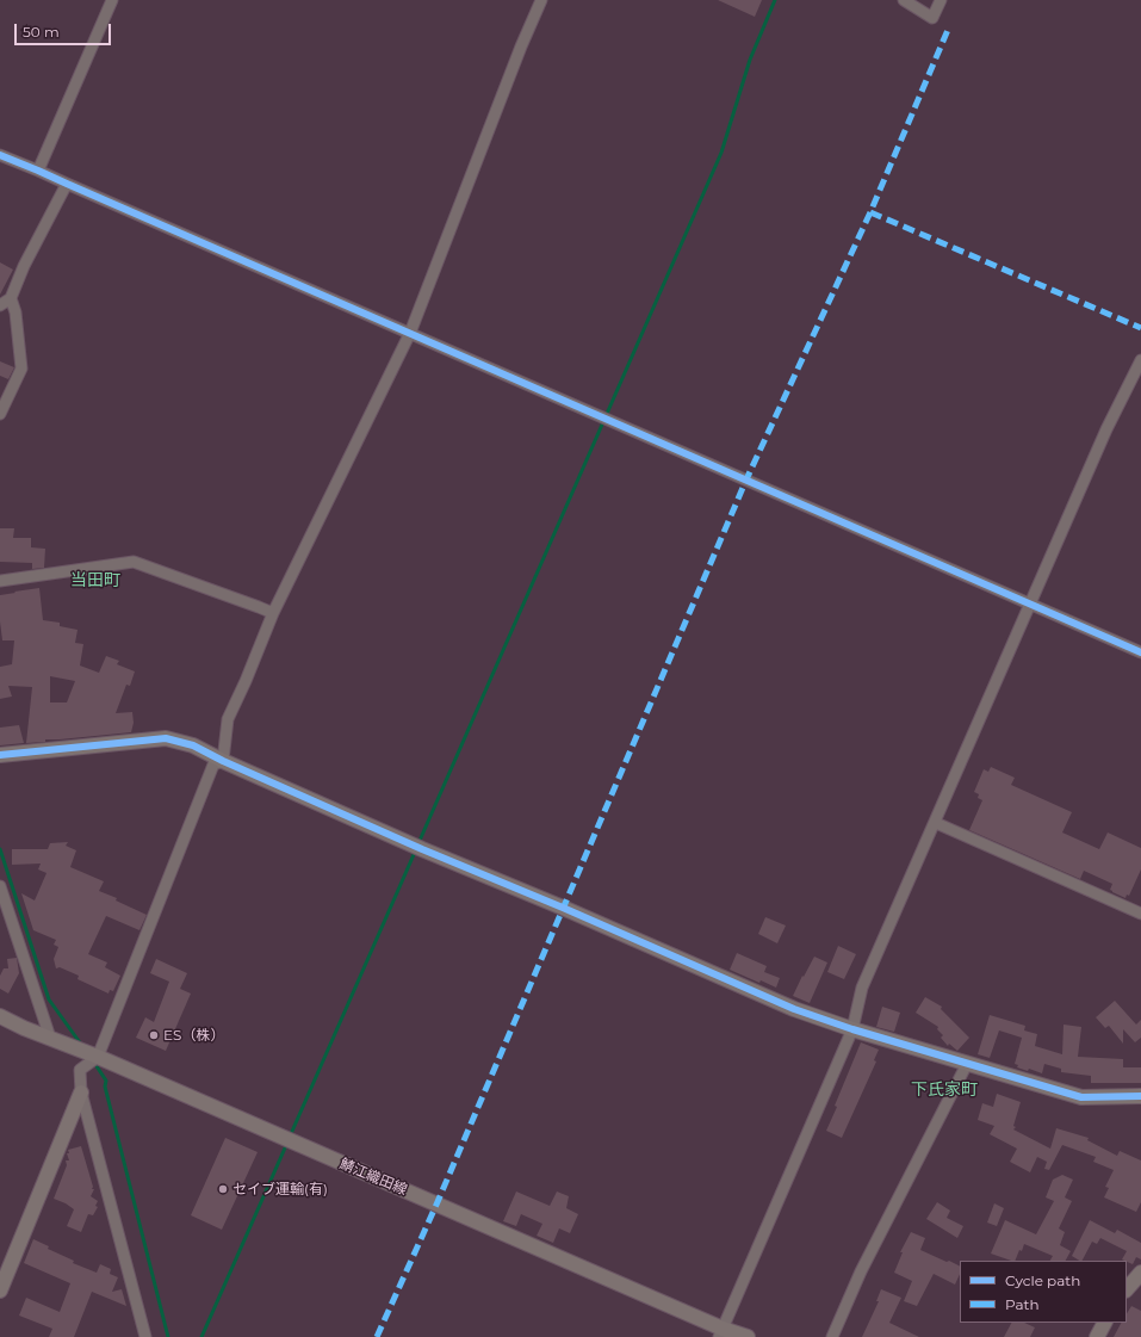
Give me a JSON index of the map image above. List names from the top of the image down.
{
  "streets": {
    "street": ["鯖江織田線"]
  },
  "districts": ["当田町", "下氏家町"],
  "places": ["ES（株）", "セイブ運輸(有)"],
  "legend": ["Cycle path", "Path"],
  "scale_bar": "50 m"
}
